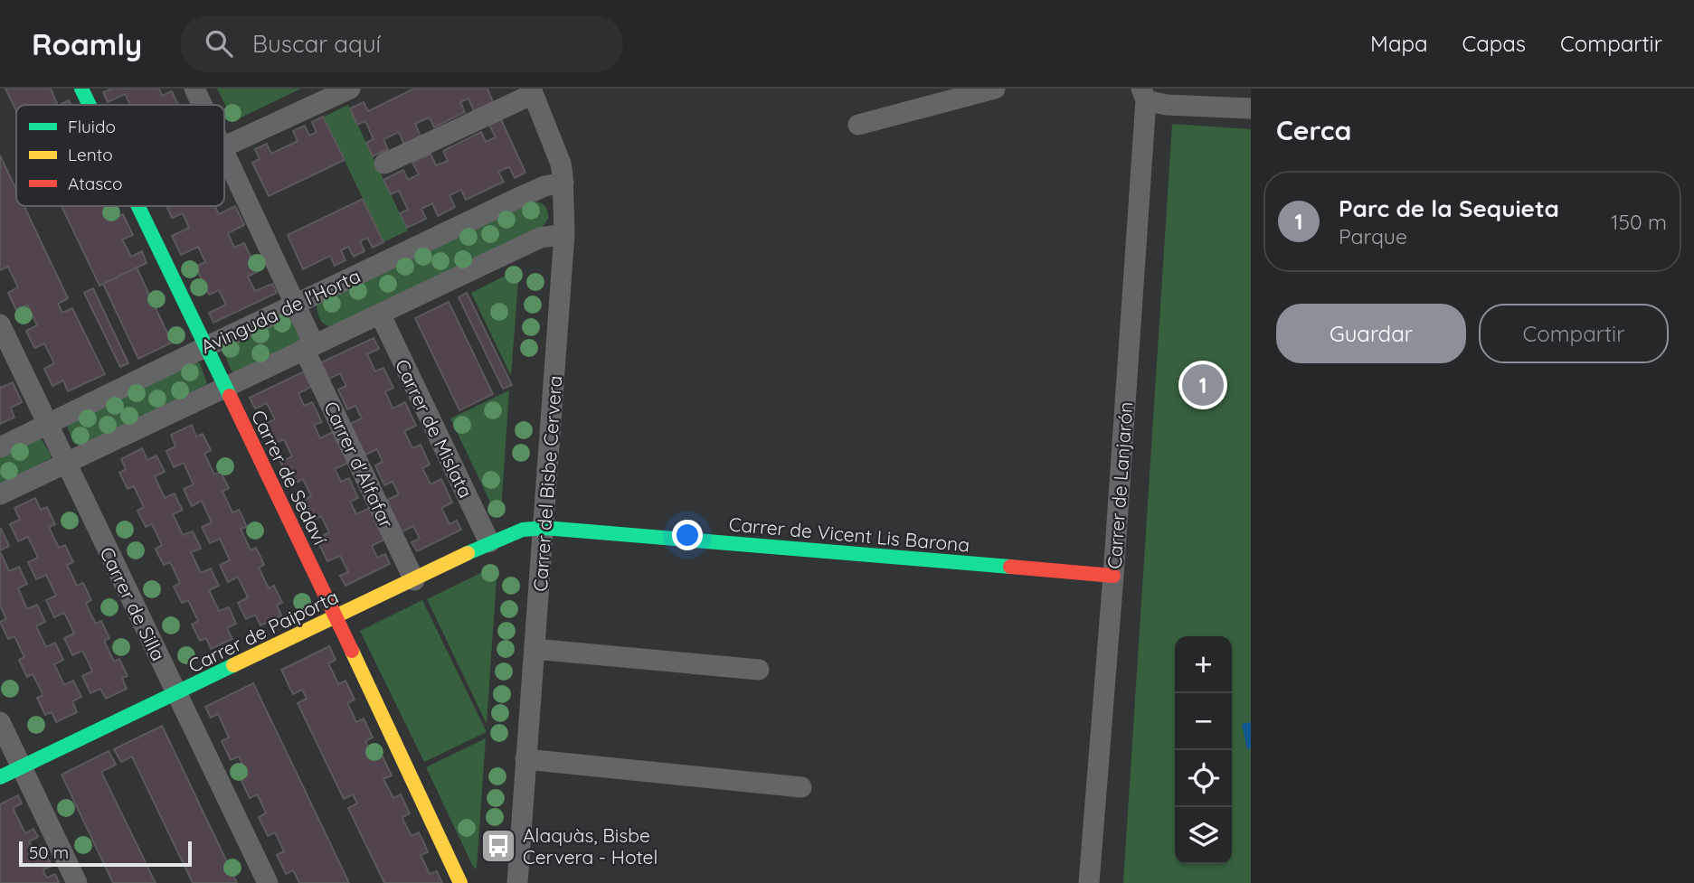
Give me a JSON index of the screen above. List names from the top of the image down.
{
  "streets": {
    "street": [
      "Avinguda de l'Horta",
      "Carrer de Mislata",
      "Carrer d'Alfafar",
      "Carrer de Sedaví",
      "Carrer del Bisbe Cervera",
      "Carrer de Lanjarón",
      "Carrer de Vicent Lis Barona",
      "Carrer de Silla",
      "Carrer de Paiporta"
    ]
  },
  "crossings": [
    ["Avinguda de l'Horta", "Carrer d'Alfafar"],
    ["Avinguda de l'Horta", "Carrer de Sedaví"],
    ["Avinguda de l'Horta", "Carrer del Bisbe Cervera"],
    ["Avinguda de l'Horta", "Carrer de Silla"],
    ["Carrer de Mislata", "Carrer de Paiporta"],
    ["Carrer d'Alfafar", "Carrer de Paiporta"],
    ["Carrer de Sedaví", "Carrer de Paiporta"],
    ["Carrer del Bisbe Cervera", "Carrer de Vicent Lis Barona"],
    ["Carrer del Bisbe Cervera", "Carrer de Paiporta"],
    ["Carrer de Lanjarón", "Carrer de Vicent Lis Barona"],
    ["Carrer de Vicent Lis Barona", "Carrer de Paiporta"],
    ["Carrer de Silla", "Carrer de Paiporta"]
  ],
  "places": {
    "bus stop": ["Alaquàs, Bisbe Cervera - Hotel"]
  },
  "legend": ["Fluido", "Lento", "Atasco"],
  "scale_bar": "50 m",
  "page": {
    "header": "Roamly",
    "search": "Buscar aquí",
    "nav": ["Mapa", "Capas", "Compartir"],
    "heading": "Cerca",
    "list": [
      {
        "mark": "1",
        "name": "Parc de la Sequieta",
        "note": "Parque",
        "value": "150 m"
      }
    ],
    "buttons": ["Guardar", "Compartir"],
    "pins": "1",
    "map_buttons": ["+", "−"],
    "scale": "50 m"
  }
}
